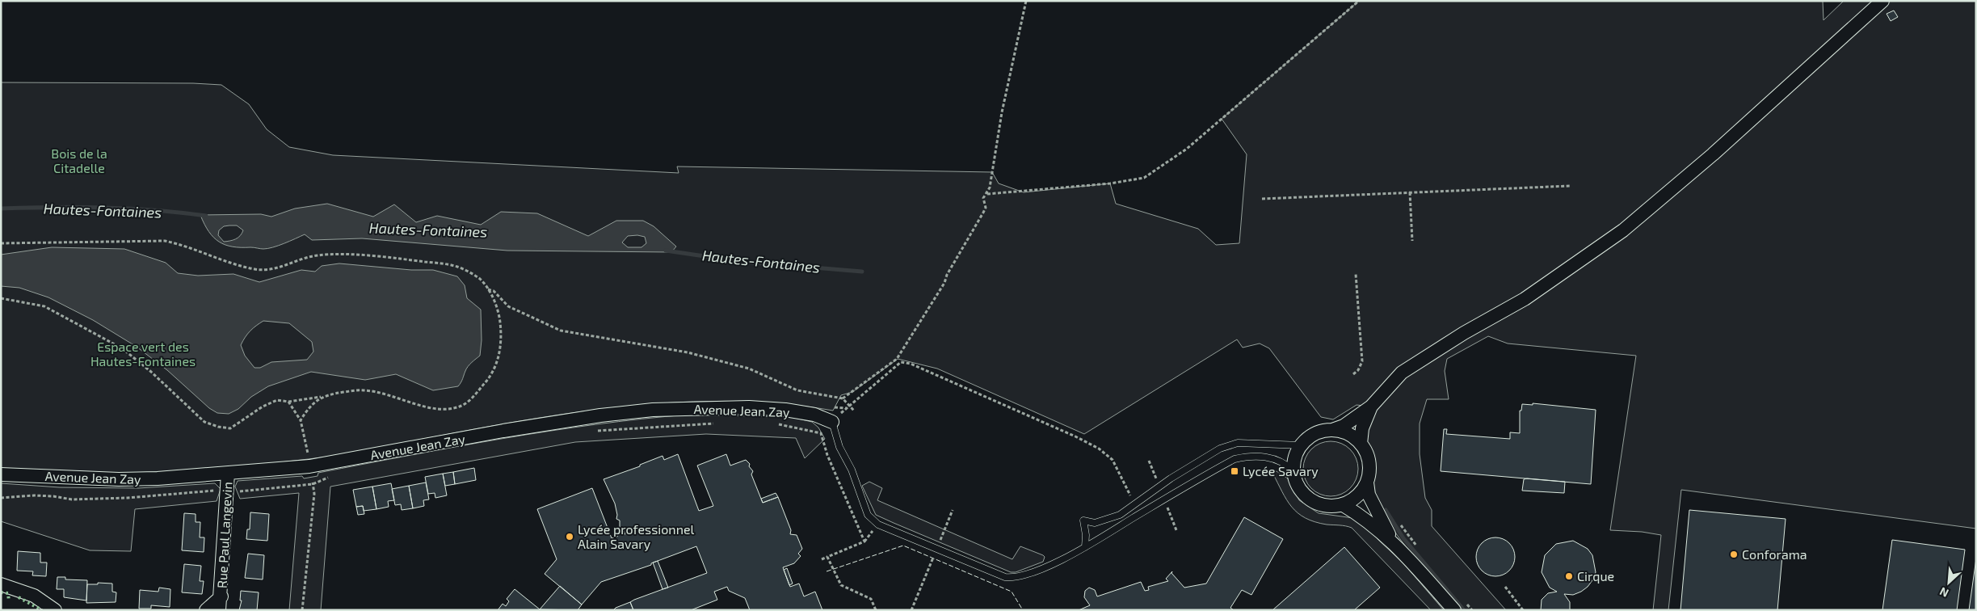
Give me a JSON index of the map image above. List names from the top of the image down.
{
  "streets": {
    "street": ["Avenue Jean Zay", "Rue Paul Langevin"]
  },
  "crossings": [
    ["Avenue Jean Zay", "Rue Paul Langevin"]
  ],
  "water": ["Hautes-Fontaines"],
  "parks": ["Bois de la Citadelle", "Espace vert des Hautes-Fontaines"],
  "places": {
    "transit": ["Lycée Savary"],
    "other": ["Lycée professionnel Alain Savary", "Conforama", "Cirque"]
  },
  "north": "bottom left"
}
